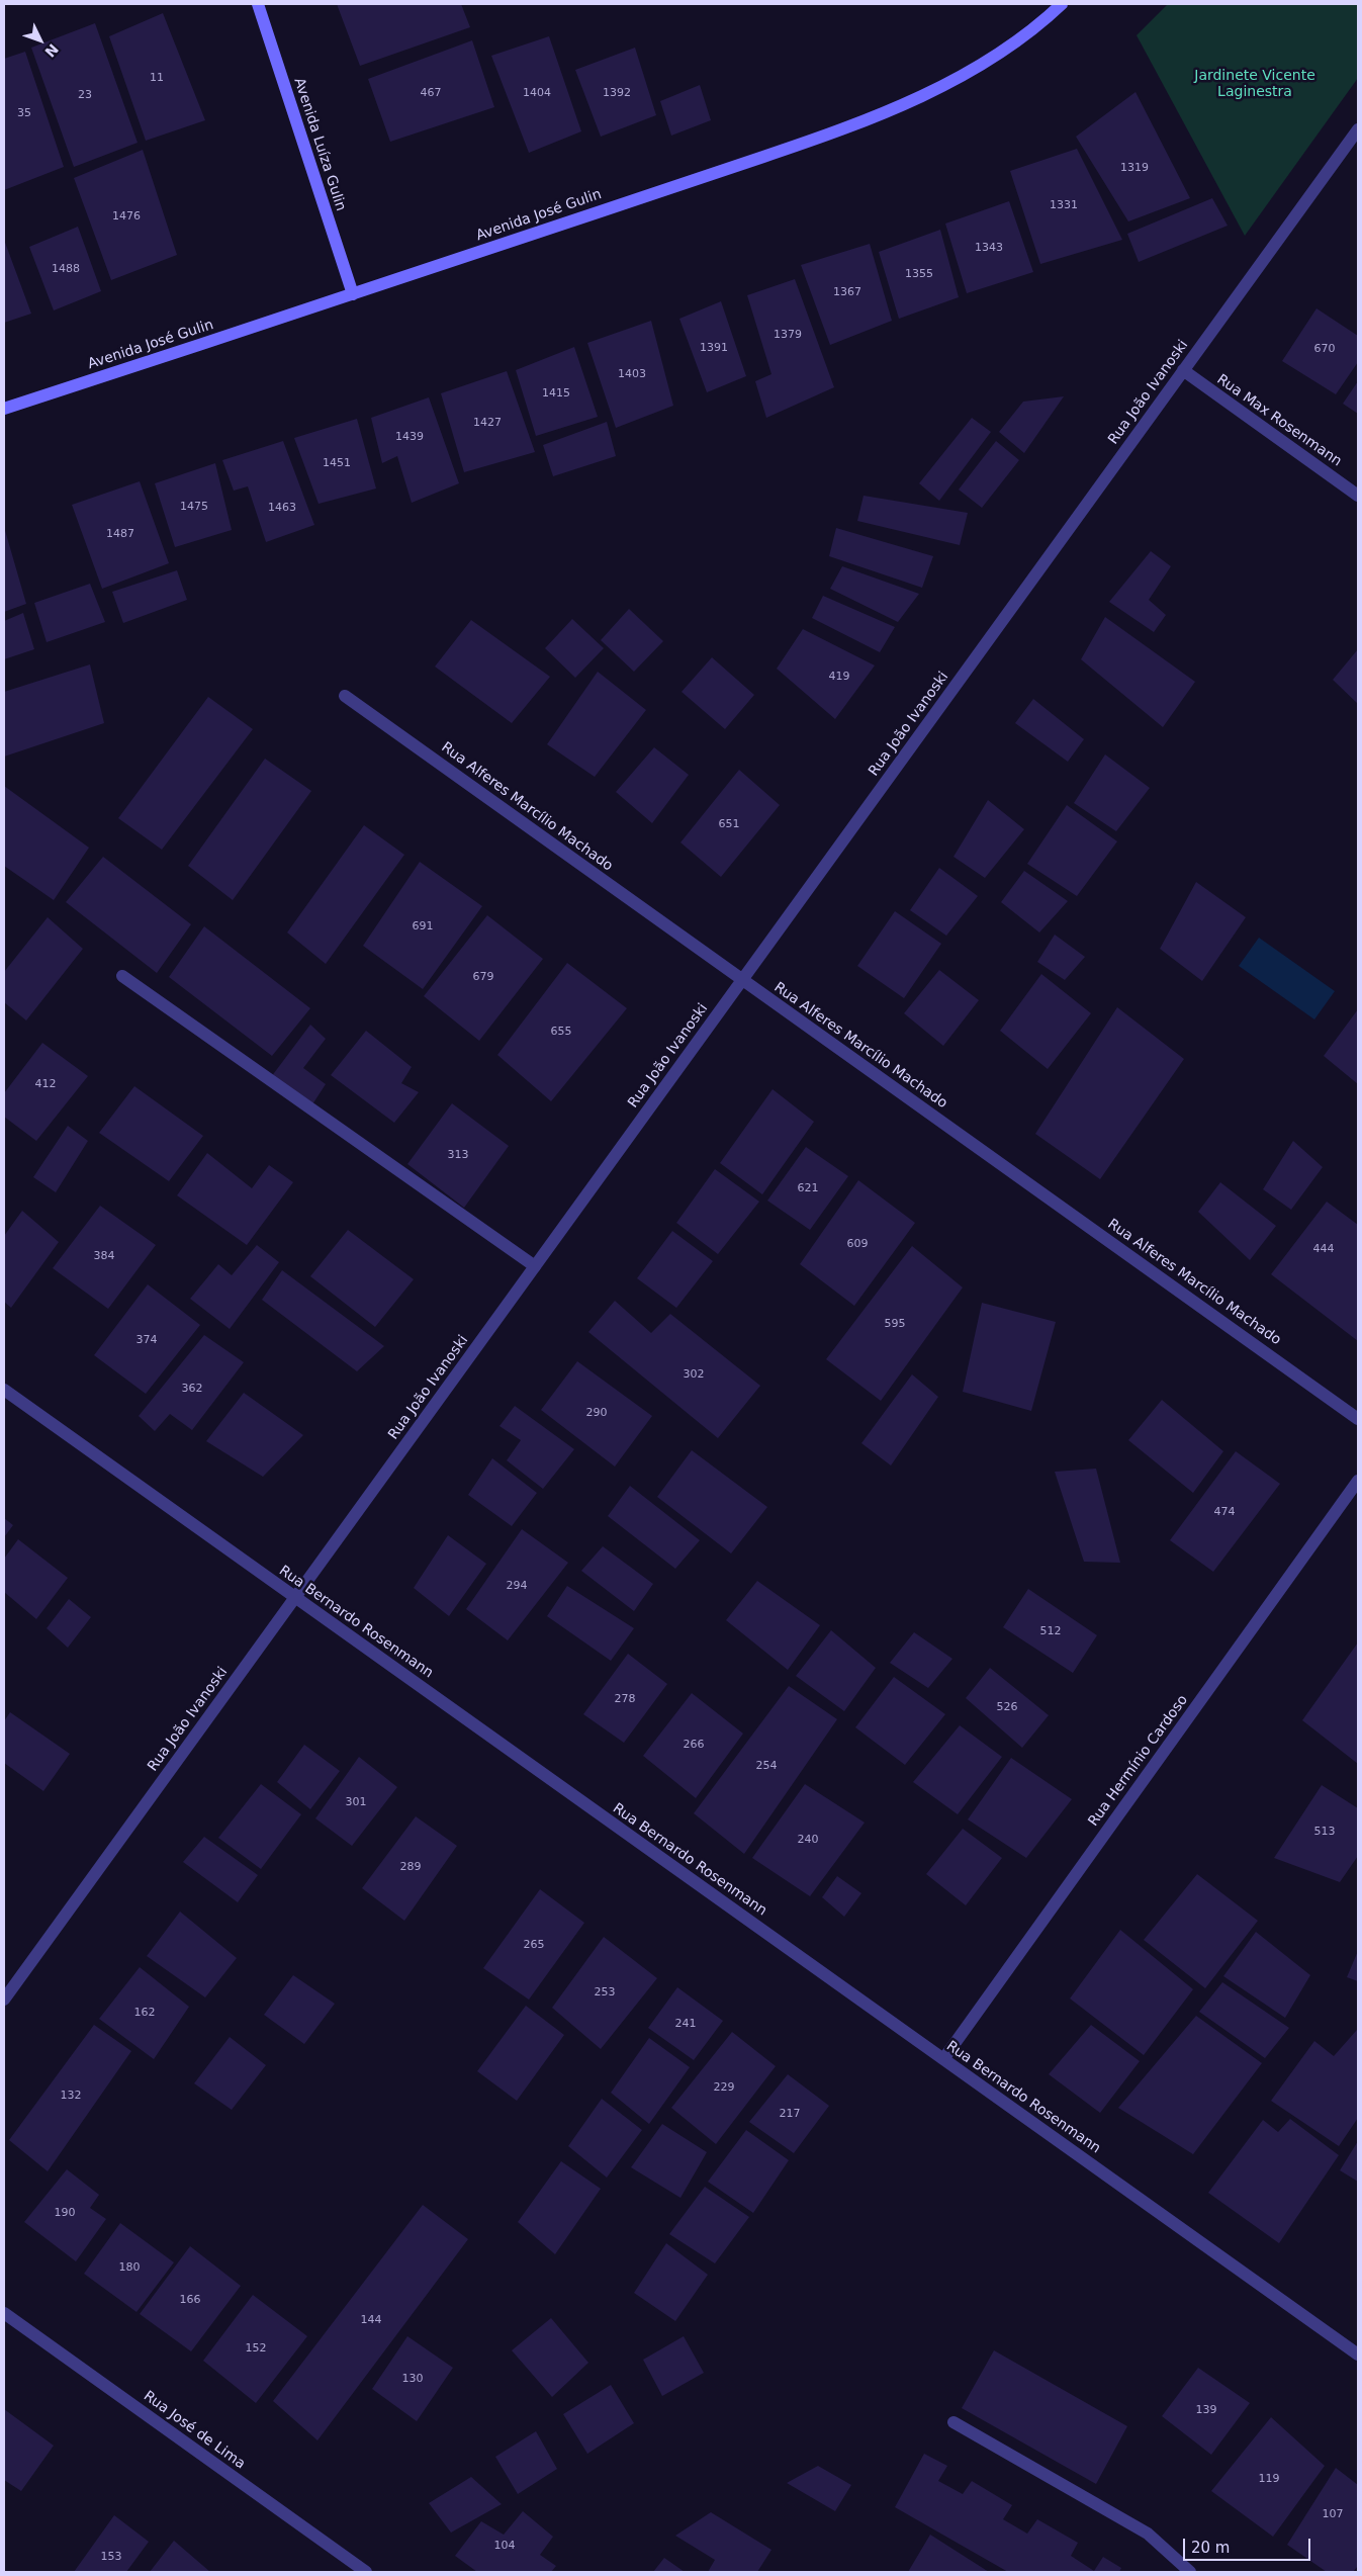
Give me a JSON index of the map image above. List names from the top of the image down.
{
  "streets": {
    "street": [
      "Avenida Luíza Gulin",
      "Avenida José Gulin",
      "Rua João Ivanoski",
      "Rua Max Rosenmann",
      "Rua Alferes Marcílio Machado",
      "Rua Bernardo Rosenmann",
      "Rua Hermínio Cardoso",
      "Rua José de Lima"
    ]
  },
  "crossings": [
    ["Avenida Luíza Gulin", "Avenida José Gulin"],
    ["Rua João Ivanoski", "Rua Max Rosenmann"],
    ["Rua João Ivanoski", "Rua Alferes Marcílio Machado"],
    ["Rua João Ivanoski", "Rua Bernardo Rosenmann"],
    ["Rua Bernardo Rosenmann", "Rua Hermínio Cardoso"]
  ],
  "parks": ["Jardinete Vicente Laginestra"],
  "house_numbers": [
    "11",
    "467",
    "1404",
    "1392",
    "23",
    "35",
    "1319",
    "1331",
    "1476",
    "1343",
    "1488",
    "1355",
    "1367",
    "1379",
    "1391",
    "670",
    "1403",
    "1415",
    "1427",
    "1439",
    "1451",
    "1475",
    "1463",
    "1487",
    "419",
    "651",
    "691",
    "679",
    "655",
    "412",
    "313",
    "621",
    "609",
    "444",
    "384",
    "595",
    "374",
    "302",
    "362",
    "290",
    "474",
    "294",
    "512",
    "278",
    "526",
    "266",
    "254",
    "301",
    "513",
    "240",
    "289",
    "265",
    "253",
    "162",
    "241",
    "229",
    "132",
    "217",
    "190",
    "180",
    "166",
    "144",
    "152",
    "130",
    "139",
    "119",
    "107",
    "104",
    "153"
  ],
  "scale_bar": "20 m",
  "north": "bottom right"
}
